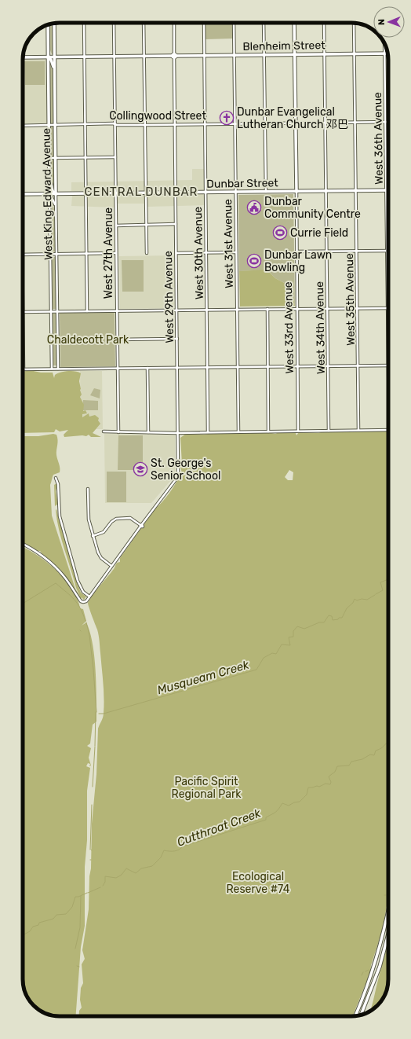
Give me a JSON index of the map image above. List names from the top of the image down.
{
  "streets": {
    "main road": [
      "Blenheim Street",
      "Dunbar Street",
      "West King Edward Avenue",
      "West 33rd Avenue"
    ],
    "street": [
      "Collingwood Street",
      "West 36th Avenue",
      "West 31st Avenue",
      "West 27th Avenue",
      "West 30th Avenue",
      "West 29th Avenue",
      "West 35th Avenue",
      "West 34th Avenue"
    ]
  },
  "crossings": [
    ["Blenheim Street", "West 36th Avenue"],
    ["Blenheim Street", "West King Edward Avenue"],
    ["Blenheim Street", "West 31st Avenue"],
    ["Blenheim Street", "West 27th Avenue"],
    ["Blenheim Street", "West 30th Avenue"],
    ["Blenheim Street", "West 29th Avenue"],
    ["Blenheim Street", "West 35th Avenue"],
    ["Blenheim Street", "West 33rd Avenue"],
    ["Blenheim Street", "West 34th Avenue"],
    ["Collingwood Street", "West 36th Avenue"],
    ["Collingwood Street", "West King Edward Avenue"],
    ["Collingwood Street", "West 31st Avenue"],
    ["Collingwood Street", "West 27th Avenue"],
    ["Collingwood Street", "West 30th Avenue"],
    ["Collingwood Street", "West 29th Avenue"],
    ["Collingwood Street", "West 35th Avenue"],
    ["Collingwood Street", "West 33rd Avenue"],
    ["Collingwood Street", "West 34th Avenue"],
    ["West 36th Avenue", "Dunbar Street"],
    ["Dunbar Street", "West King Edward Avenue"],
    ["Dunbar Street", "West 31st Avenue"],
    ["Dunbar Street", "West 27th Avenue"],
    ["Dunbar Street", "West 30th Avenue"],
    ["Dunbar Street", "West 29th Avenue"],
    ["Dunbar Street", "West 35th Avenue"],
    ["Dunbar Street", "West 33rd Avenue"],
    ["Dunbar Street", "West 34th Avenue"]
  ],
  "districts": ["CENTRAL DUNBAR"],
  "water": ["Musqueam Creek", "Cutthroat Creek"],
  "parks": ["Chaldecott Park", "Pacific Spirit Regional Park", "Ecological Reserve #74"],
  "places": {
    "church": ["Dunbar Evangelical Lutheran Church 邓巴"],
    "public building": ["Dunbar Community Centre"],
    "sports": ["Currie Field", "Dunbar Lawn Bowling"],
    "school or university": ["St. George's Senior School"]
  },
  "north": "left"
}
